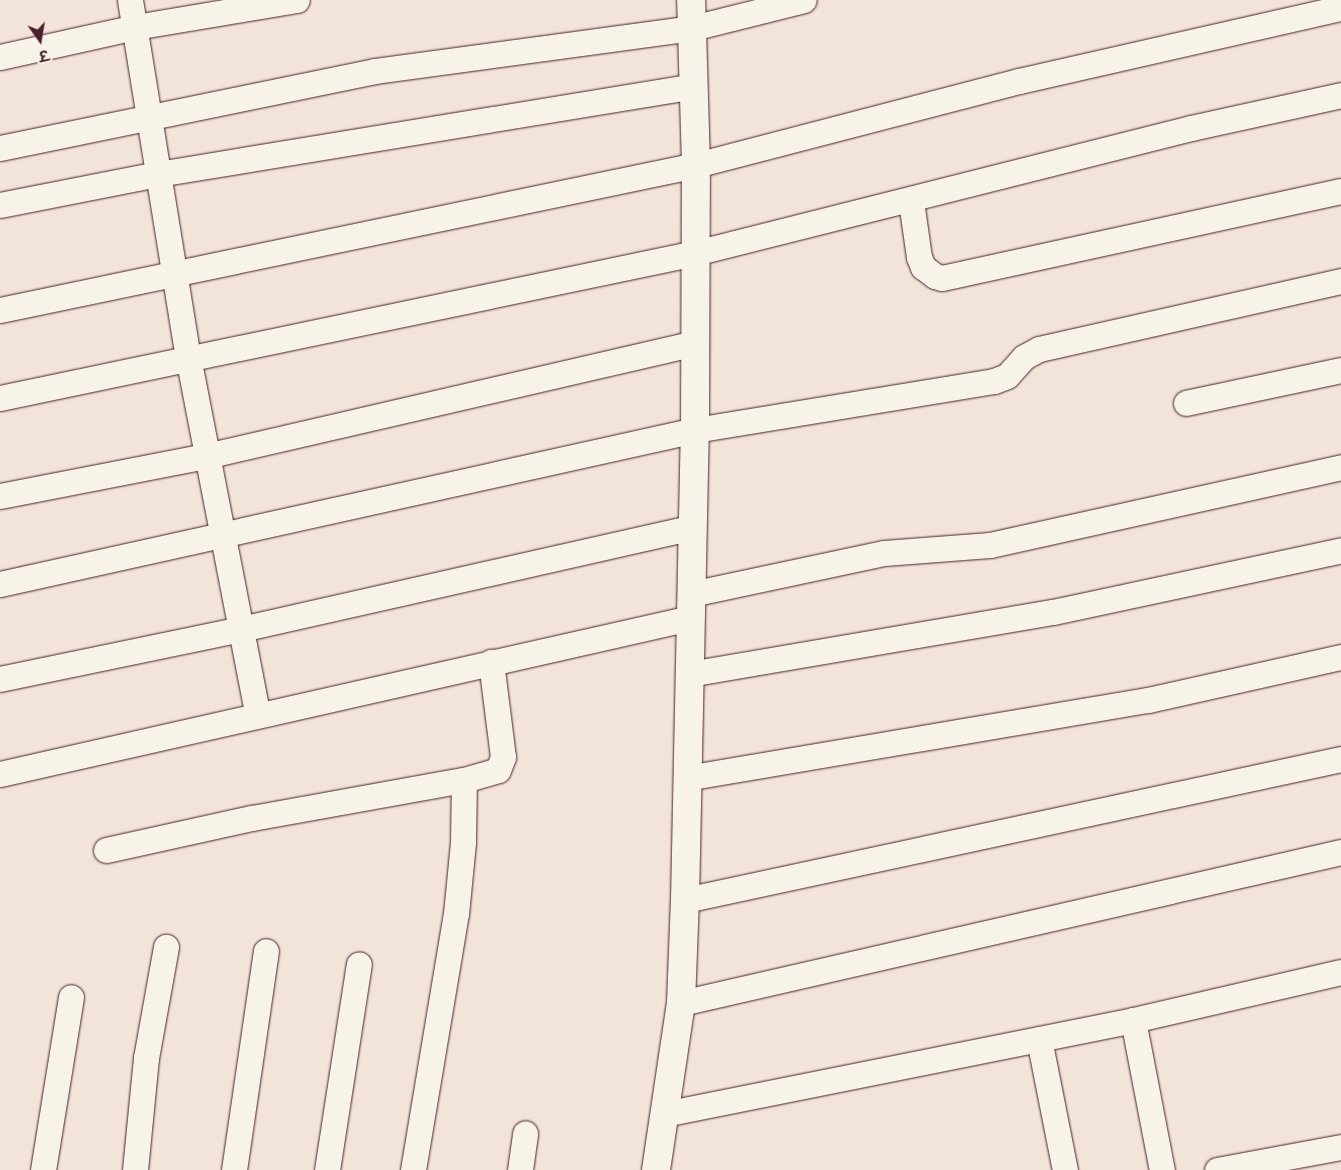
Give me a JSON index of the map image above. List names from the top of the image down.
{
  "north": "bottom"
}
